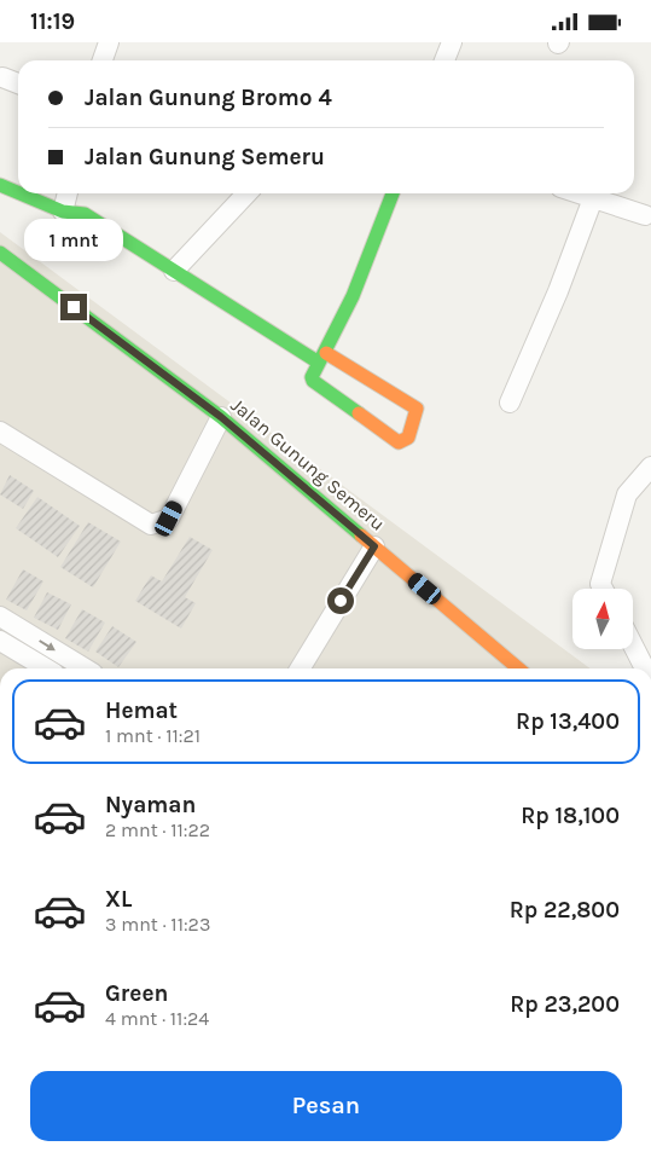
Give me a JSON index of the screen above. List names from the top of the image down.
{
  "streets": {
    "street": ["Jalan Gunung Semeru"]
  },
  "north": "top",
  "page": {
    "status": "11:19",
    "banner": ["Jalan Gunung Bromo 4", "Jalan Gunung Semeru"],
    "bubble": "1 mnt",
    "list": [
      {
        "name": "Hemat",
        "note": "1 mnt · 11:21",
        "value": "Rp 13,400"
      },
      {
        "name": "Nyaman",
        "note": "2 mnt · 11:22",
        "value": "Rp 18,100"
      },
      {
        "name": "XL",
        "note": "3 mnt · 11:23",
        "value": "Rp 22,800"
      },
      {
        "name": "Green",
        "note": "4 mnt · 11:24",
        "value": "Rp 23,200"
      }
    ],
    "buttons": "Pesan"
  }
}
